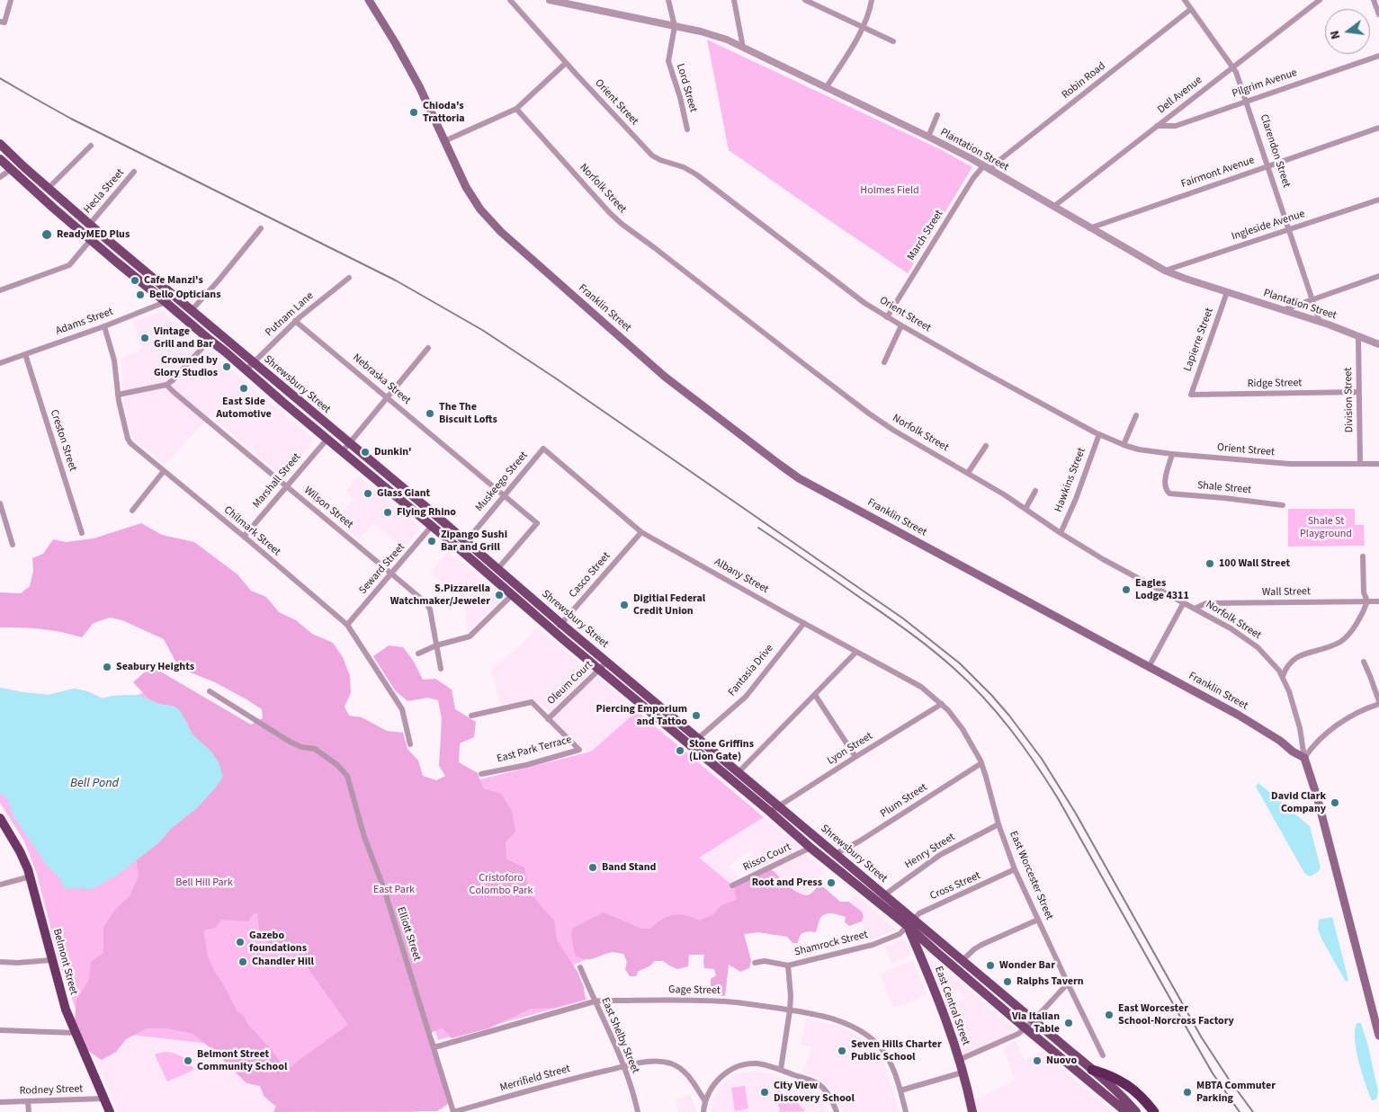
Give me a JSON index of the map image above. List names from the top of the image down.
{
  "streets": {
    "highway": ["Belmont Street"],
    "main road": ["Franklin Street", "Shrewsbury Street", "East Central Street"],
    "street": [
      "Robin Road",
      "Pilgrim Avenue",
      "Lord Street",
      "Dell Avenue",
      "Orient Street",
      "Plantation Street",
      "Clarendon Street",
      "Fairmont Avenue",
      "Norfolk Street",
      "Hecla Street",
      "Ingleside Avenue",
      "March Street",
      "Putnam Lane",
      "Adams Street",
      "Lapierre Street",
      "Nebraska Street",
      "Ridge Street",
      "Division Street",
      "Creston Street",
      "Hawkins Street",
      "Marshall Street",
      "Muskeego Street",
      "Shale Street",
      "Wilson Street",
      "Chilmark Street",
      "Seward Street",
      "Casco Street",
      "Albany Street",
      "Wall Street",
      "Fantasia Drive",
      "Oleum Court",
      "Lyon Street",
      "East Park Terrace",
      "Plum Street",
      "Henry Street",
      "Risso Court",
      "East Worcester Street",
      "Cross Street",
      "Elliott Street",
      "Shamrock Street",
      "Gage Street",
      "East Shelby Street",
      "Merrifield Street",
      "Rodney Street"
    ]
  },
  "crossings": [
    ["Robin Road", "Plantation Street"],
    ["Robin Road", "Clarendon Street"],
    ["Pilgrim Avenue", "Dell Avenue"],
    ["Pilgrim Avenue", "Clarendon Street"],
    ["Lord Street", "Plantation Street"],
    ["Dell Avenue", "Plantation Street"],
    ["Dell Avenue", "Clarendon Street"],
    ["Orient Street", "March Street"],
    ["Orient Street", "Division Street"],
    ["Orient Street", "Hawkins Street"],
    ["Orient Street", "Shale Street"],
    ["Plantation Street", "Clarendon Street"],
    ["Plantation Street", "Fairmont Avenue"],
    ["Plantation Street", "Ingleside Avenue"],
    ["Plantation Street", "March Street"],
    ["Plantation Street", "Lapierre Street"],
    ["Plantation Street", "Division Street"],
    ["Clarendon Street", "Fairmont Avenue"],
    ["Clarendon Street", "Ingleside Avenue"],
    ["Norfolk Street", "Franklin Street"],
    ["Norfolk Street", "Hawkins Street"],
    ["Norfolk Street", "Wall Street"],
    ["Hecla Street", "Shrewsbury Street"],
    ["Putnam Lane", "Nebraska Street"],
    ["Putnam Lane", "Shrewsbury Street"],
    ["Adams Street", "Shrewsbury Street"],
    ["Adams Street", "Creston Street"],
    ["Adams Street", "Chilmark Street"],
    ["Lapierre Street", "Ridge Street"],
    ["Nebraska Street", "Shrewsbury Street"],
    ["Nebraska Street", "Muskeego Street"],
    ["Ridge Street", "Division Street"],
    ["Shrewsbury Street", "Marshall Street"],
    ["Shrewsbury Street", "Muskeego Street"],
    ["Shrewsbury Street", "Seward Street"],
    ["Shrewsbury Street", "Casco Street"],
    ["Shrewsbury Street", "Fantasia Drive"],
    ["Shrewsbury Street", "Oleum Court"],
    ["Shrewsbury Street", "Lyon Street"],
    ["Shrewsbury Street", "Plum Street"],
    ["Shrewsbury Street", "Henry Street"],
    ["Shrewsbury Street", "Risso Court"],
    ["Shrewsbury Street", "Cross Street"],
    ["Shrewsbury Street", "Shamrock Street"],
    ["Shrewsbury Street", "East Central Street"],
    ["Marshall Street", "Wilson Street"],
    ["Marshall Street", "Chilmark Street"],
    ["Muskeego Street", "Albany Street"],
    ["Wilson Street", "Seward Street"],
    ["Chilmark Street", "Seward Street"],
    ["Casco Street", "Albany Street"],
    ["Albany Street", "Fantasia Drive"],
    ["Albany Street", "Lyon Street"],
    ["Albany Street", "East Worcester Street"],
    ["Oleum Court", "East Park Terrace"],
    ["Lyon Street", "East Worcester Street"],
    ["Plum Street", "East Worcester Street"],
    ["Henry Street", "East Worcester Street"],
    ["East Worcester Street", "Cross Street"],
    ["Cross Street", "Shamrock Street"],
    ["Cross Street", "East Central Street"],
    ["Elliott Street", "Gage Street"],
    ["Elliott Street", "Merrifield Street"],
    ["Shamrock Street", "East Central Street"],
    ["Belmont Street", "Rodney Street"],
    ["Gage Street", "East Shelby Street"],
    ["East Shelby Street", "Merrifield Street"]
  ],
  "water": ["Bell Pond"],
  "parks": [
    "Holmes Field",
    "Shale St Playground",
    "Cristoforo Colombo Park",
    "Bell Hill Park",
    "East Park"
  ],
  "places": [
    "Chioda's Trattoria",
    "ReadyMED Plus",
    "Cafe Manzi's",
    "Bello Opticians",
    "Vintage Grill and Bar",
    "Crowned by Glory Studios",
    "East Side Automotive",
    "The The Biscuit Lofts",
    "Dunkin'",
    "Glass Giant",
    "Flying Rhino",
    "Zipango Sushi Bar and Grill",
    "100 Wall Street",
    "Eagles Lodge 4311",
    "S.Pizzarella Watchmaker/Jeweler",
    "Digitial Federal Credit Union",
    "Seabury Heights",
    "Piercing Emporium and Tattoo",
    "Stone Griffins (Lion Gate)",
    "David Clark Company",
    "Band Stand",
    "Root and Press",
    "Gazebo foundations",
    "Chandler Hill",
    "Wonder Bar",
    "Ralphs Tavern",
    "East Worcester School-Norcross Factory",
    "Via Italian Table",
    "Seven Hills Charter Public School",
    "Belmont Street Community School",
    "Nuovo",
    "City View Discovery School",
    "MBTA Commuter Parking"
  ],
  "north": "left"
}
